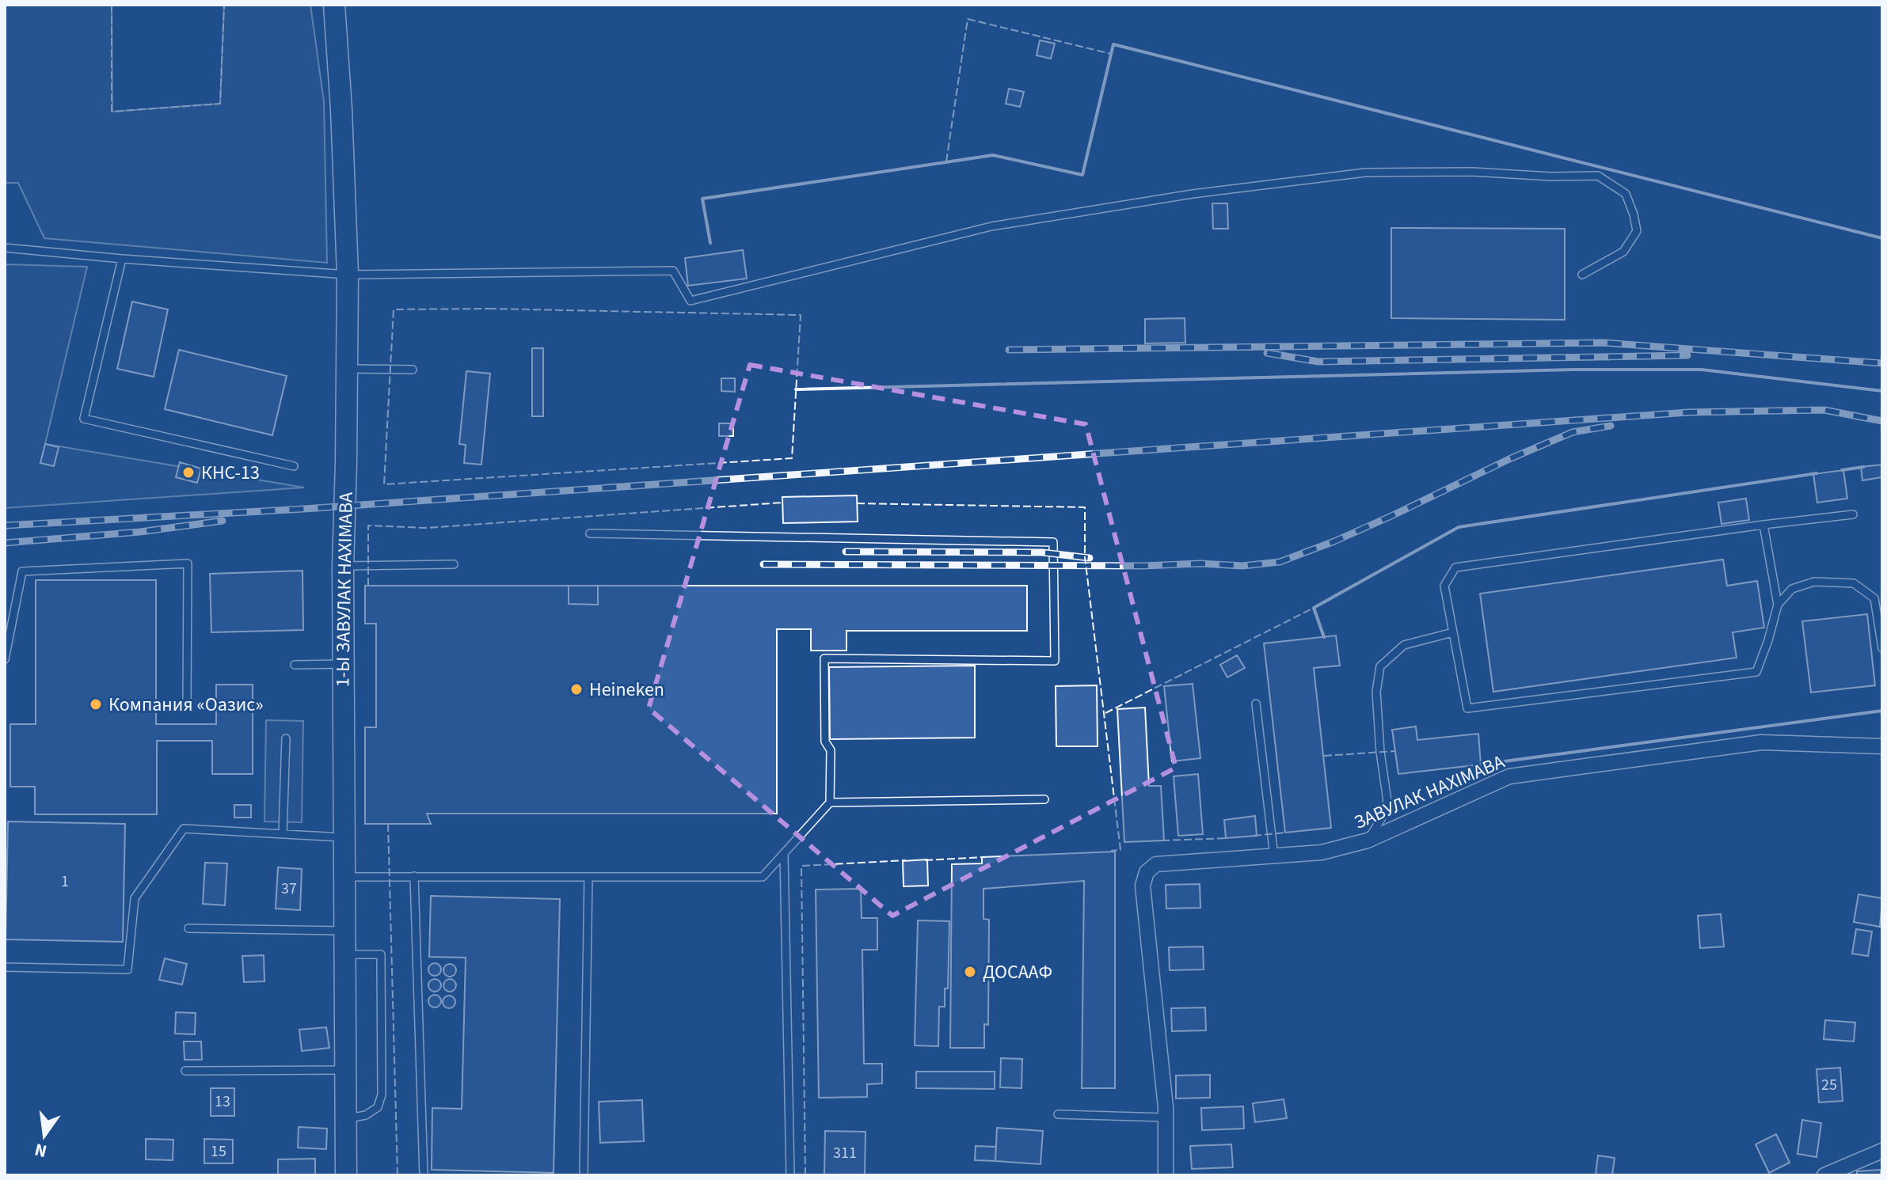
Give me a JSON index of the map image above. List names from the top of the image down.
{
  "streets": {
    "street": ["1-Ы ЗАВУЛАК НАХІМАВА", "ЗАВУЛАК НАХІМАВА"]
  },
  "places": [
    "КНС-13",
    "Heineken",
    "Компания «Оазис»",
    "ДОСААФ"
  ],
  "house_numbers": [
    "1",
    "37",
    "25",
    "13",
    "15",
    "311"
  ],
  "north": "bottom"
}
